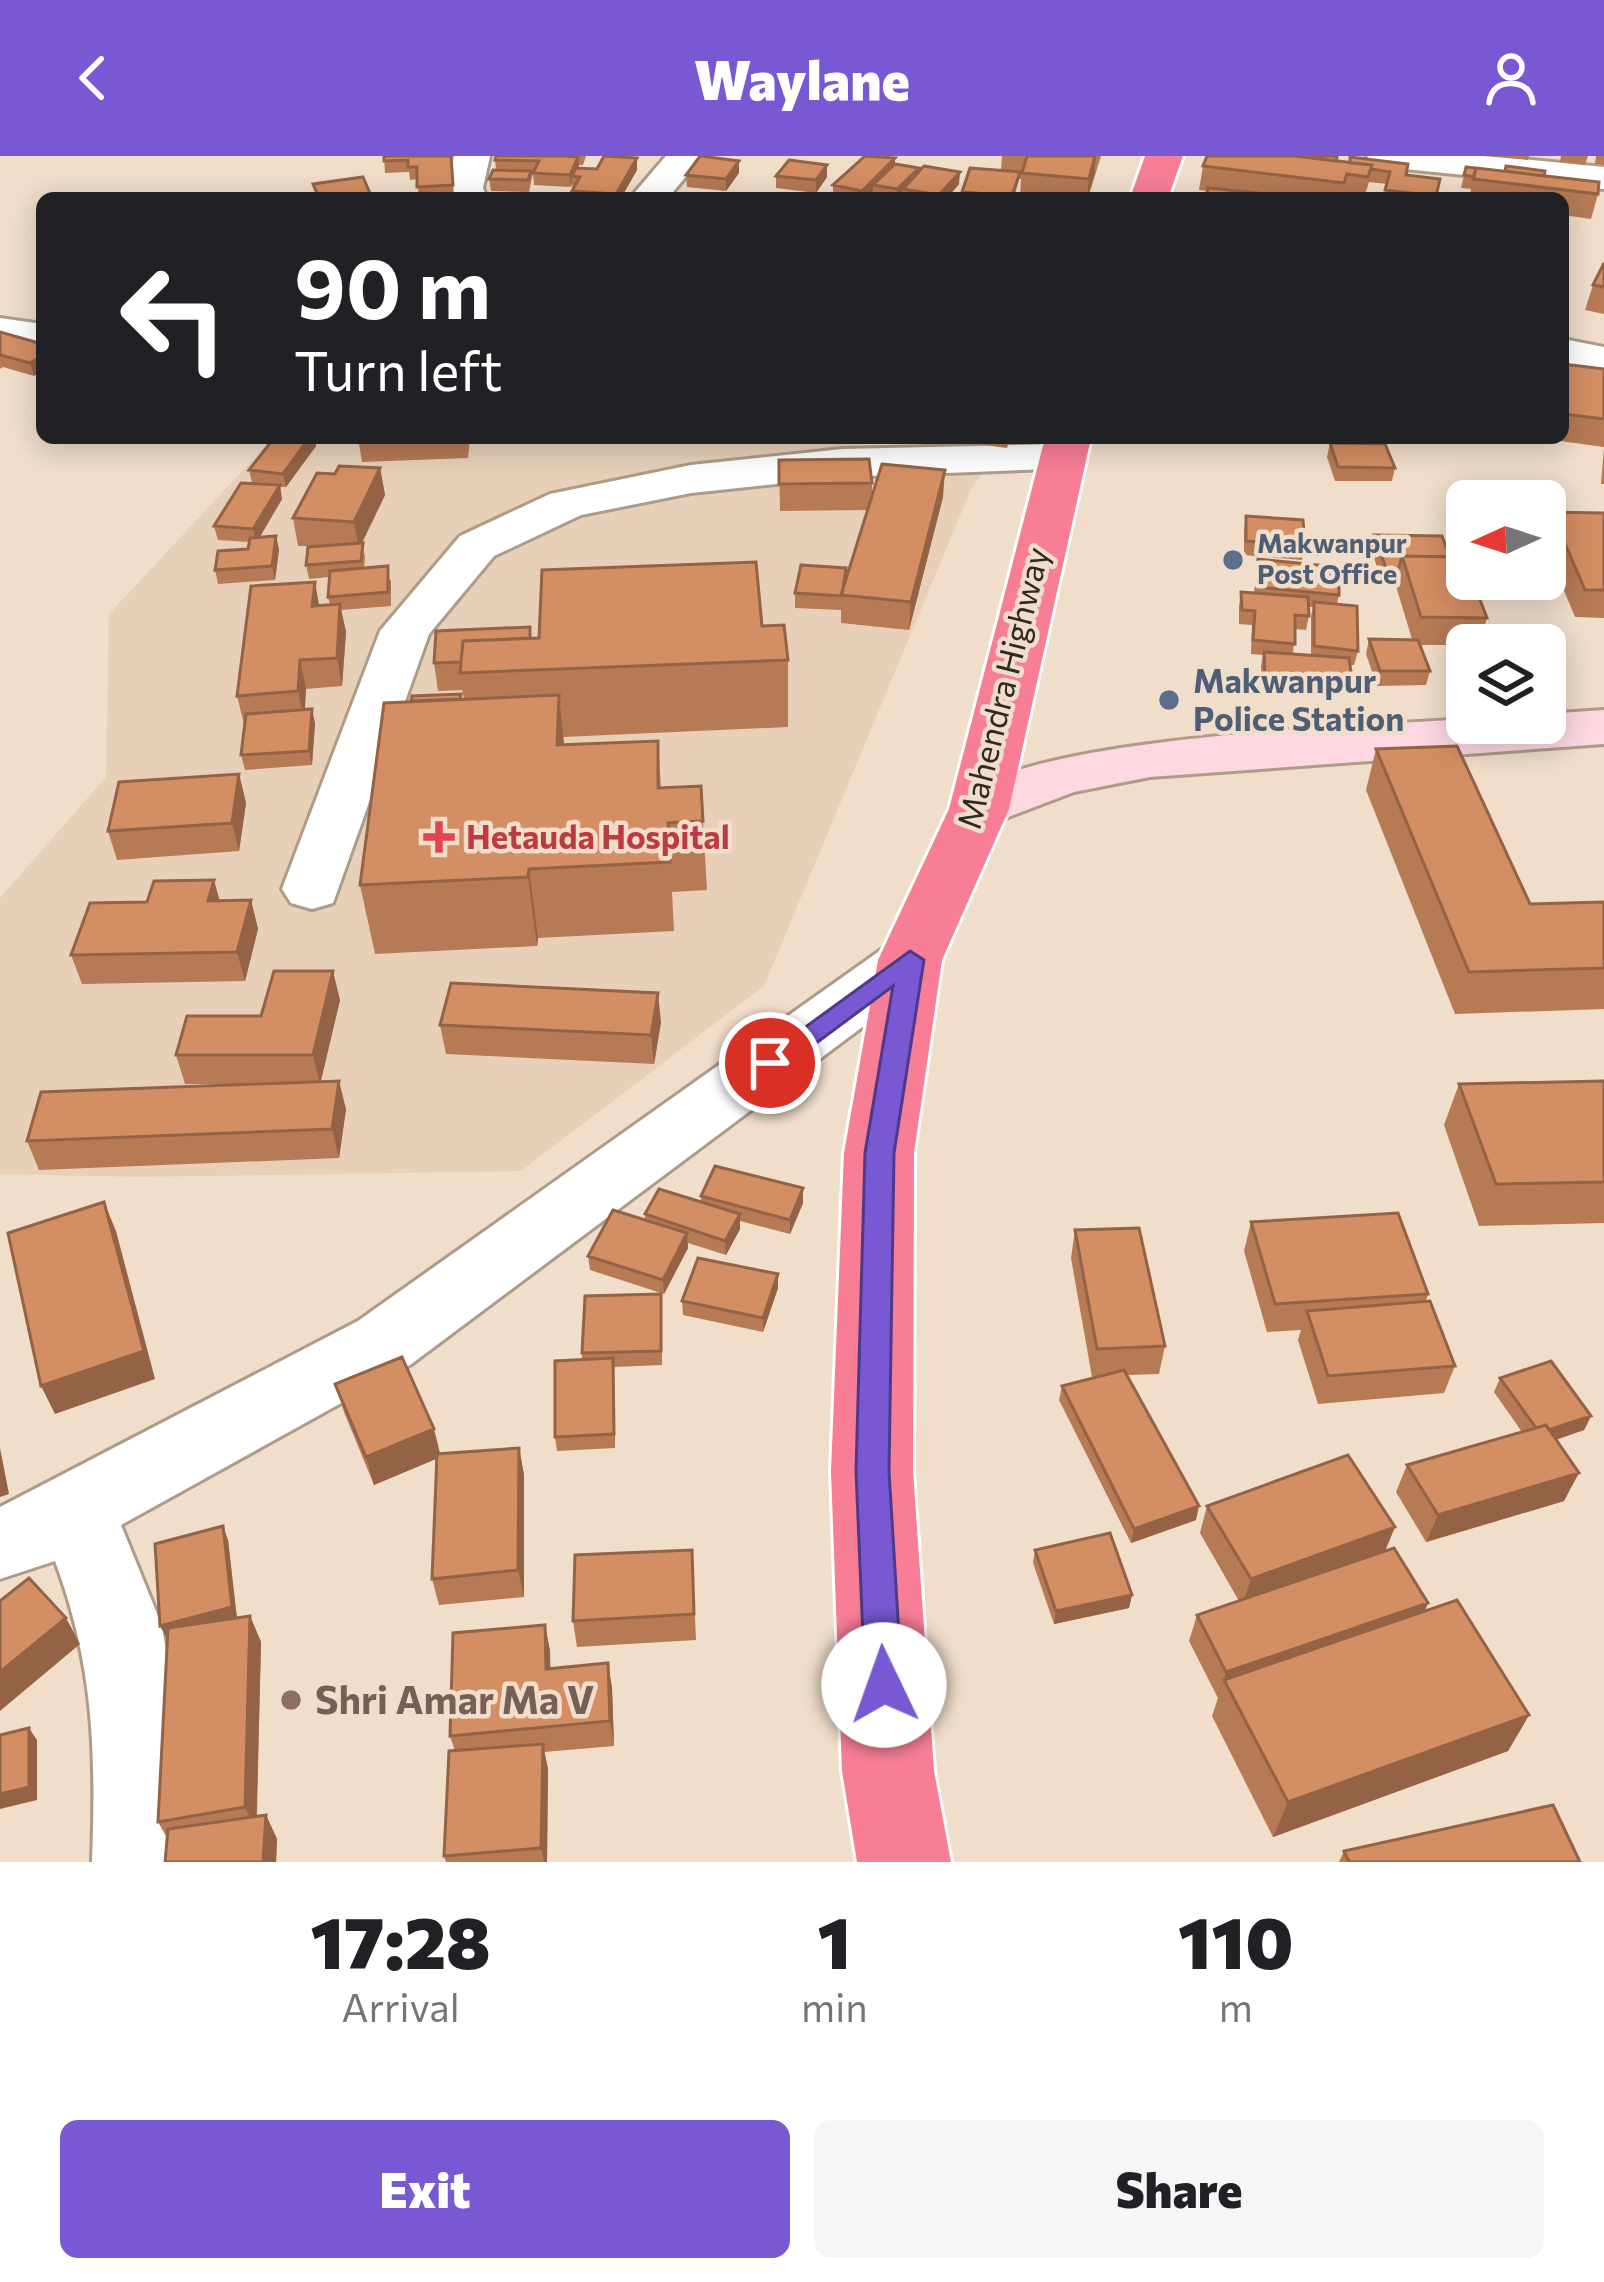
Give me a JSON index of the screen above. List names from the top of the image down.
{
  "streets": {
    "highway": ["Mahendra Highway"]
  },
  "places": {
    "other": ["Makwanpur Post Office", "Makwanpur Police Station", "Shri Amar Ma V"],
    "health": ["Hetauda Hospital"]
  },
  "north": "left",
  "page": {
    "header": "Waylane",
    "turn": ["90 m", "Turn left"],
    "eta": [
      "17:28",
      "Arrival",
      "1",
      "min",
      "110",
      "m"
    ],
    "buttons": ["Exit", "Share"]
  }
}
